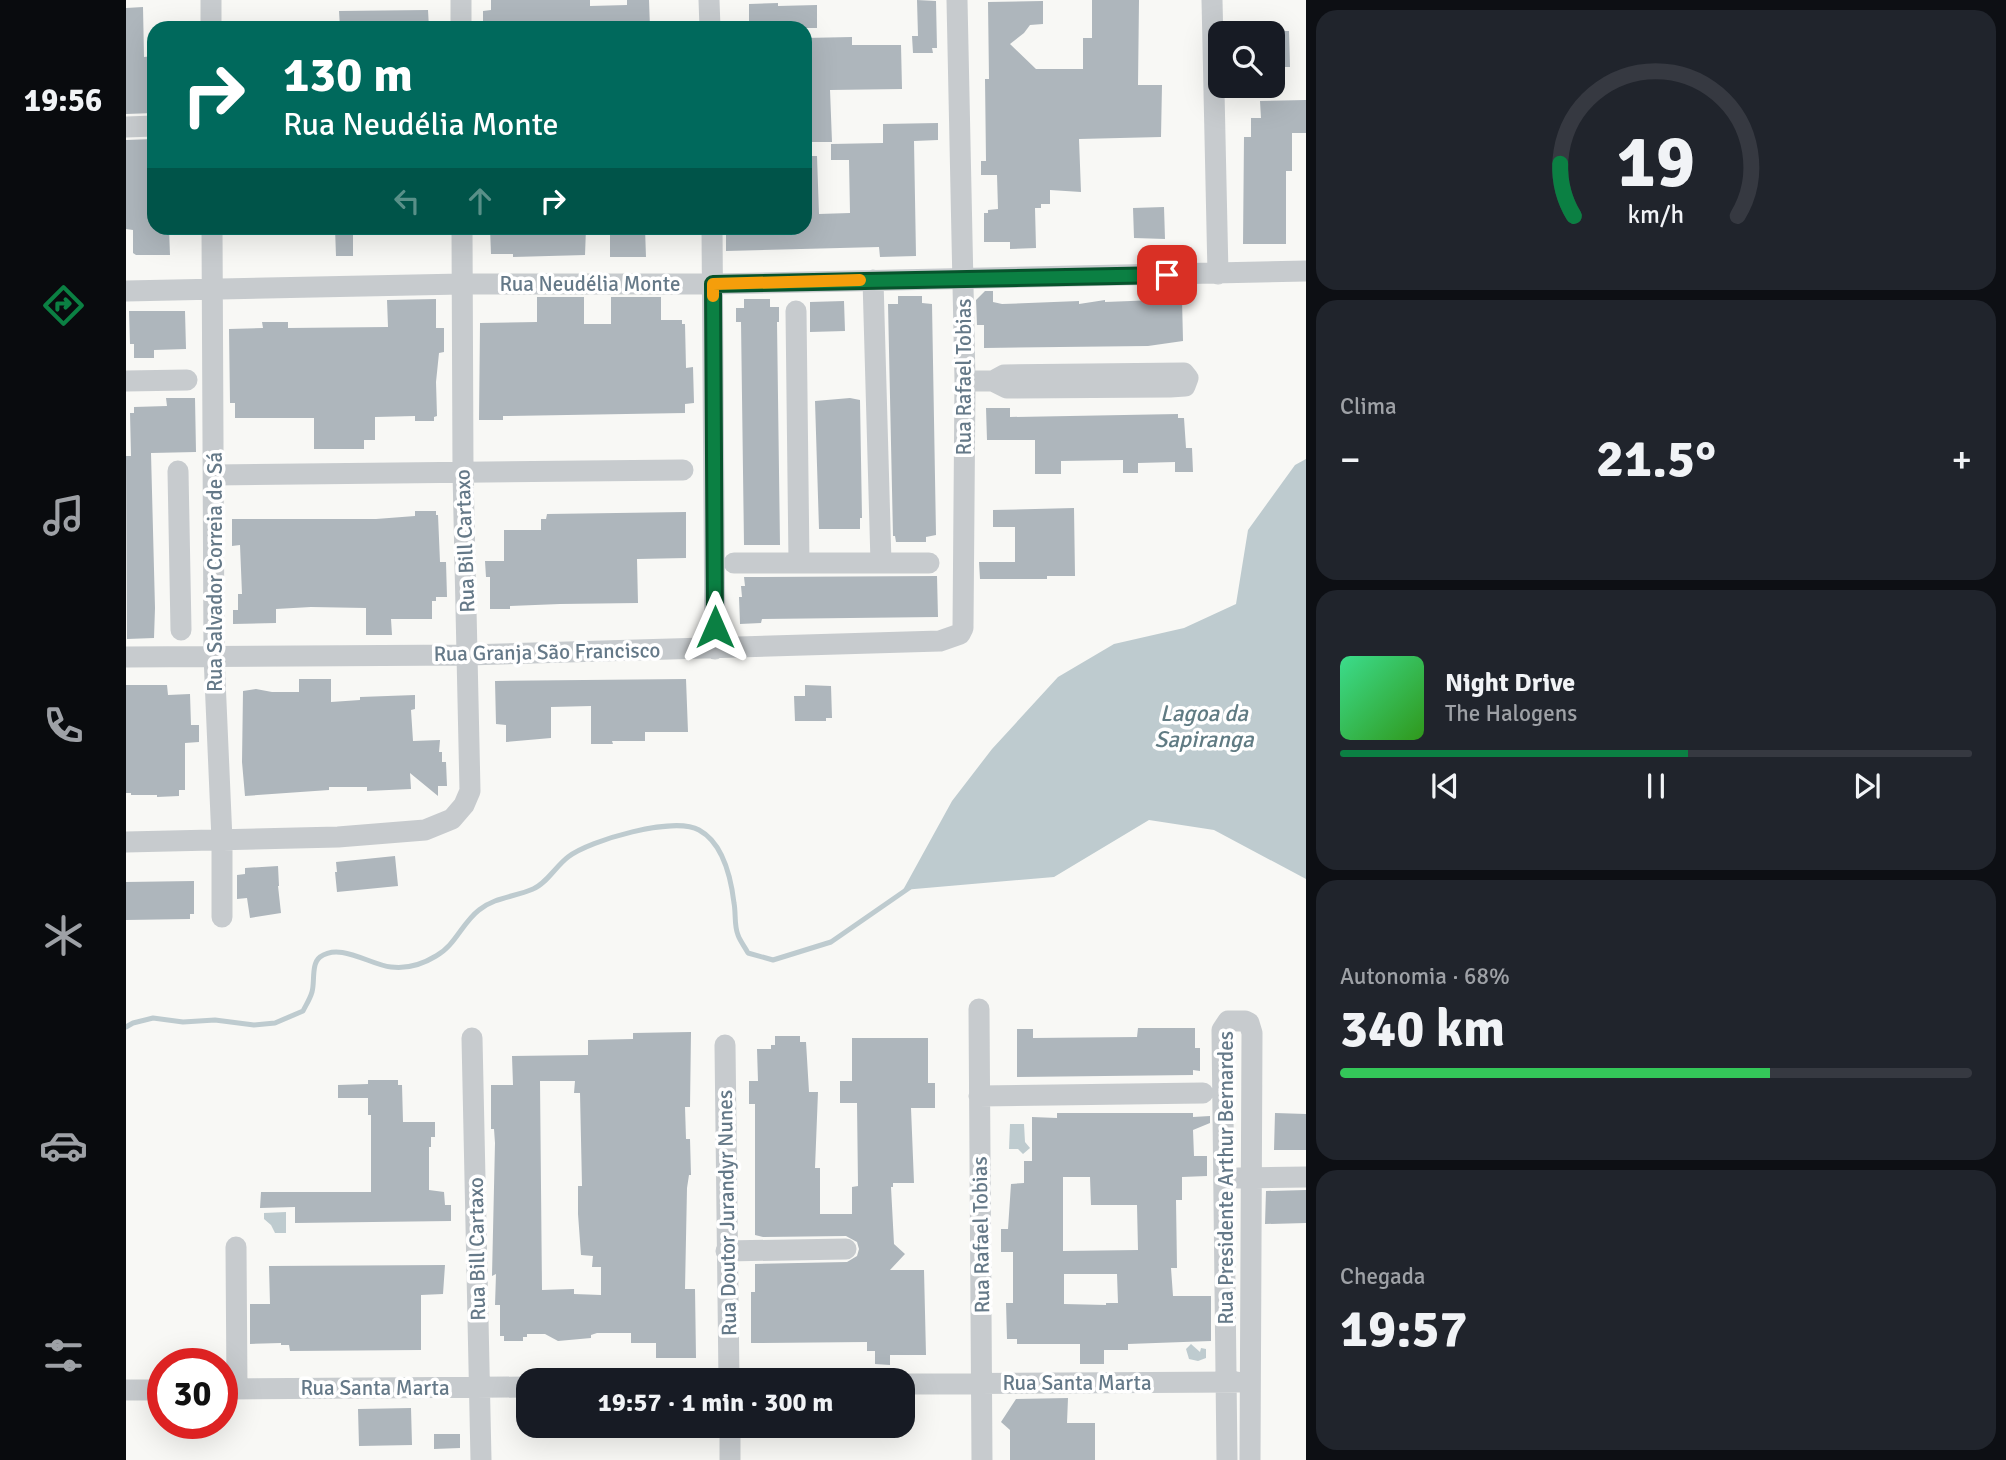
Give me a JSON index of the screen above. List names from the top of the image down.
{
  "streets": {
    "street": [
      "Rua Neudélia Monte",
      "Rua Rafael Tobias",
      "Rua Bill Cartaxo",
      "Rua Salvador Correia de Sá",
      "Rua Granja São Francisco",
      "Rua Presidente Arthur Bernardes",
      "Rua Doutor Jurandyr Nunes",
      "Rua Santa Marta"
    ]
  },
  "crossings": [
    ["Rua Neudélia Monte", "Rua Rafael Tobias"],
    ["Rua Neudélia Monte", "Rua Bill Cartaxo"],
    ["Rua Neudélia Monte", "Rua Salvador Correia de Sá"],
    ["Rua Rafael Tobias", "Rua Granja São Francisco"],
    ["Rua Rafael Tobias", "Rua Santa Marta"],
    ["Rua Bill Cartaxo", "Rua Salvador Correia de Sá"],
    ["Rua Bill Cartaxo", "Rua Granja São Francisco"],
    ["Rua Bill Cartaxo", "Rua Santa Marta"],
    ["Rua Salvador Correia de Sá", "Rua Granja São Francisco"],
    ["Rua Presidente Arthur Bernardes", "Rua Santa Marta"]
  ],
  "water": ["Lagoa da Sapiranga"],
  "page": {
    "tabs": "19:56",
    "turn": ["130 m", "Rua Neudélia Monte"],
    "tile": [
      "Clima",
      ["Autonomia · 68%", "340 km"],
      ["Chegada", "19:57"]
    ],
    "heat": ["−", "21.5°", "+"],
    "song": ["Night Drive", "The Halogens"],
    "limit": "30",
    "trip": "19:57 · 1 min · 300 m",
    "gauge": ["19", "km/h"]
  }
}
